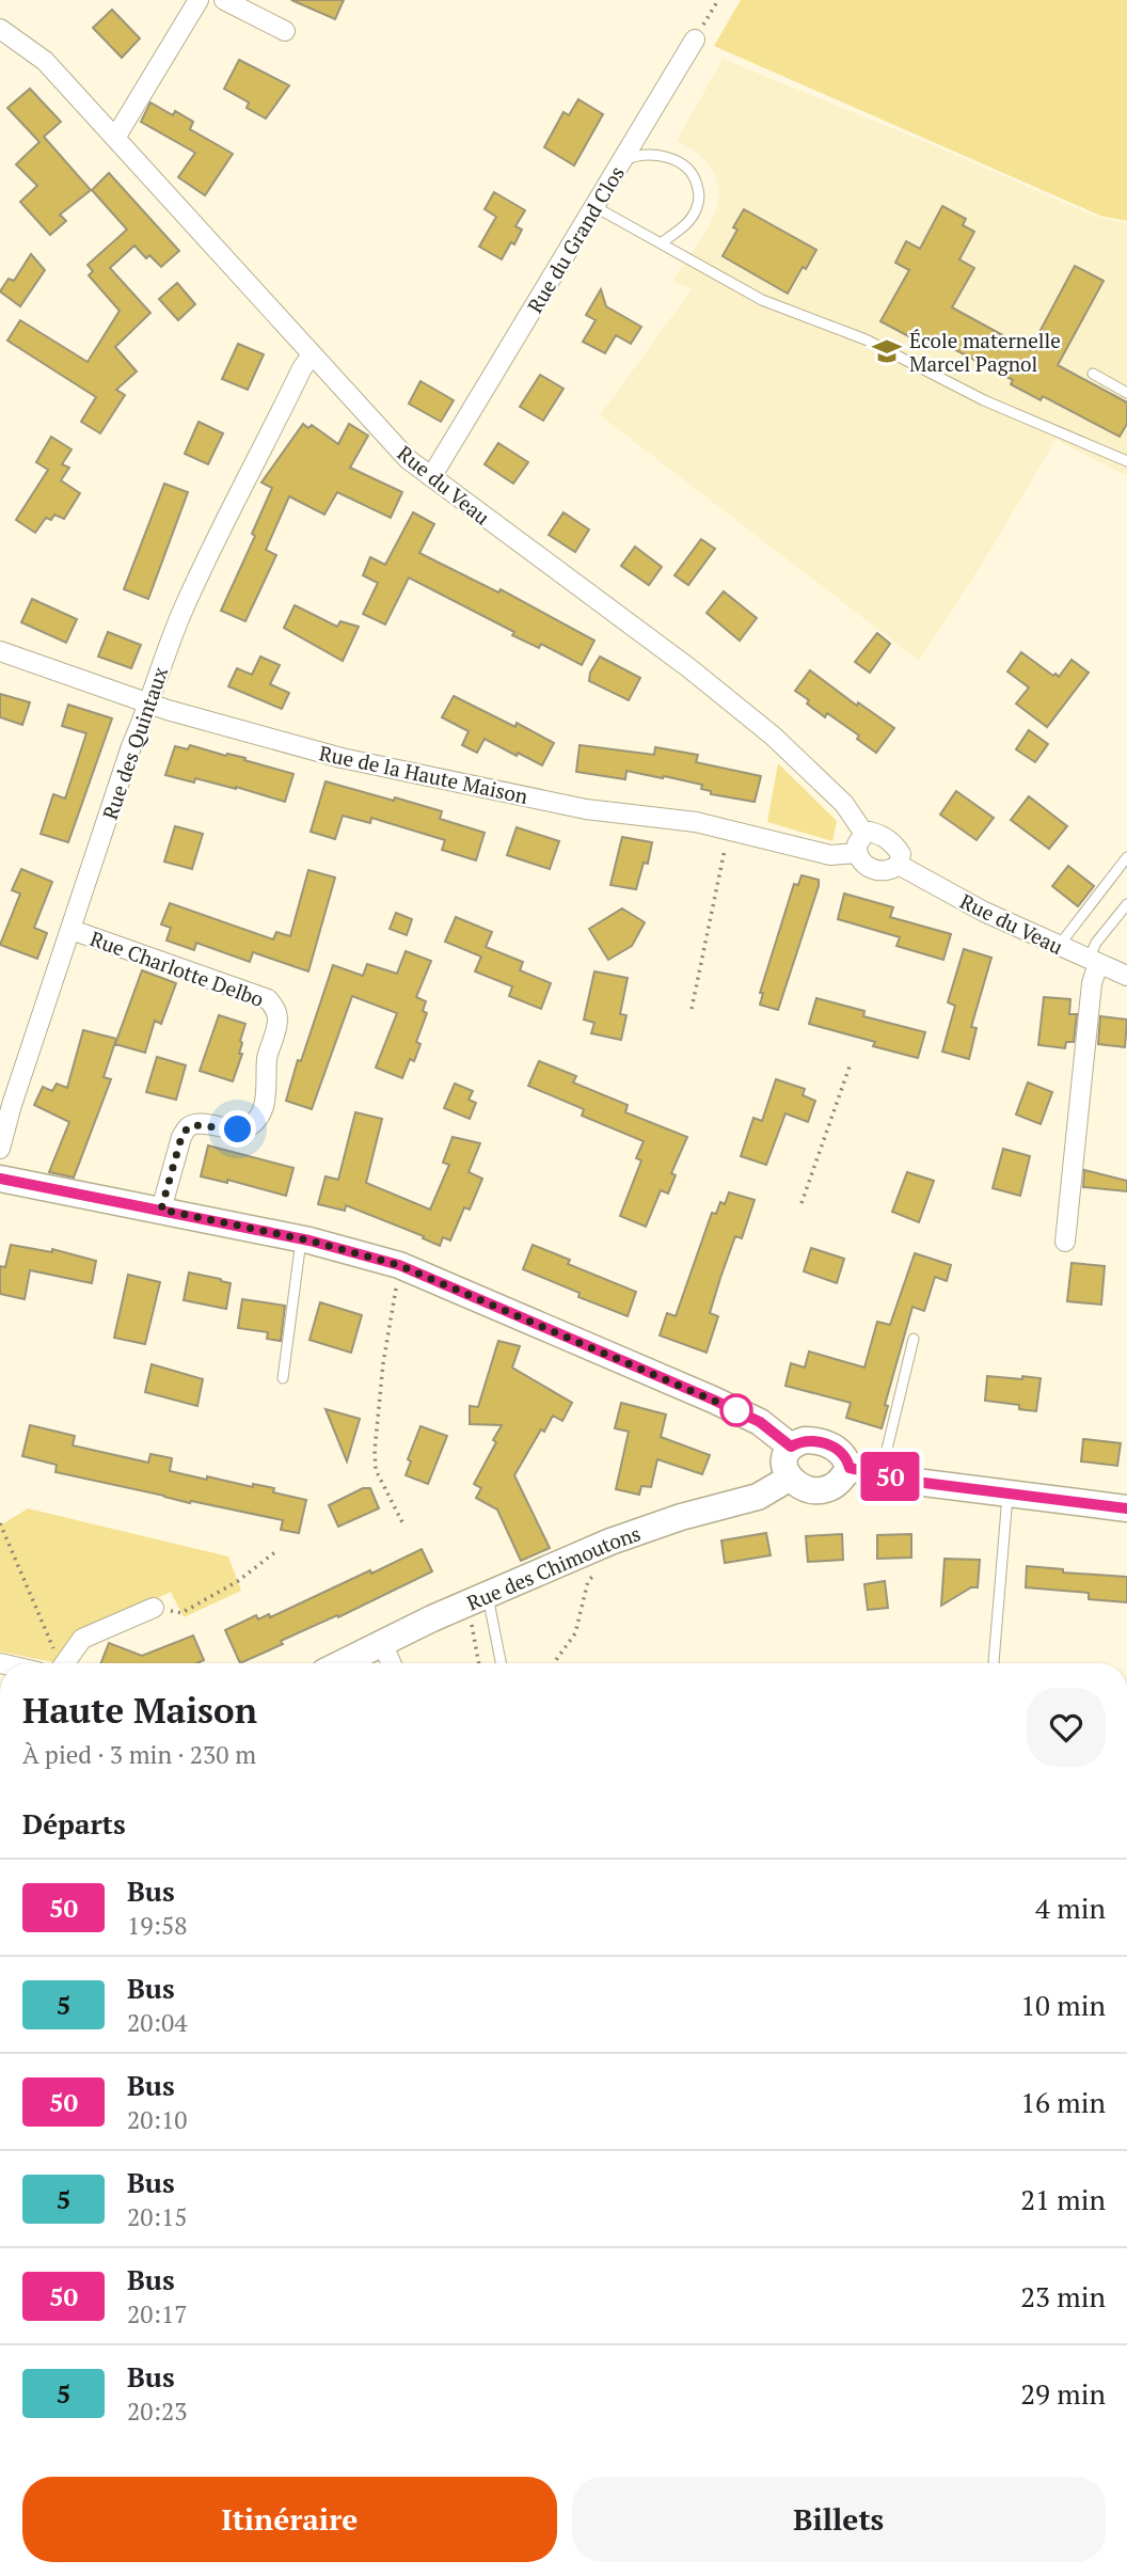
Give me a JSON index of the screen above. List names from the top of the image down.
{
  "streets": {
    "main road": ["Rue des Chimoutons"],
    "street": [
      "Rue du Grand Clos",
      "Rue du Veau",
      "Rue des Quintaux",
      "Rue de la Haute Maison",
      "Rue Charlotte Delbo"
    ]
  },
  "crossings": [
    ["Rue du Grand Clos", "Rue du Veau"],
    ["Rue du Veau", "Rue des Quintaux"],
    ["Rue du Veau", "Rue de la Haute Maison"],
    ["Rue des Quintaux", "Rue de la Haute Maison"],
    ["Rue des Quintaux", "Rue Charlotte Delbo"]
  ],
  "places": {
    "school or university": ["École maternelle Marcel Pagnol"]
  },
  "lines": ["bus line 50"],
  "page": {
    "on_map": "50",
    "heading": [
      ["Haute Maison", "À pied · 3 min · 230 m"],
      "Départs"
    ],
    "list": [
      {
        "mark": "50",
        "name": "Bus",
        "note": "19:58",
        "value": "4 min"
      },
      {
        "mark": "5",
        "name": "Bus",
        "note": "20:04",
        "value": "10 min"
      },
      {
        "mark": "50",
        "name": "Bus",
        "note": "20:10",
        "value": "16 min"
      },
      {
        "mark": "5",
        "name": "Bus",
        "note": "20:15",
        "value": "21 min"
      },
      {
        "mark": "50",
        "name": "Bus",
        "note": "20:17",
        "value": "23 min"
      },
      {
        "mark": "5",
        "name": "Bus",
        "note": "20:23",
        "value": "29 min"
      }
    ],
    "buttons": ["Itinéraire", "Billets"]
  }
}
